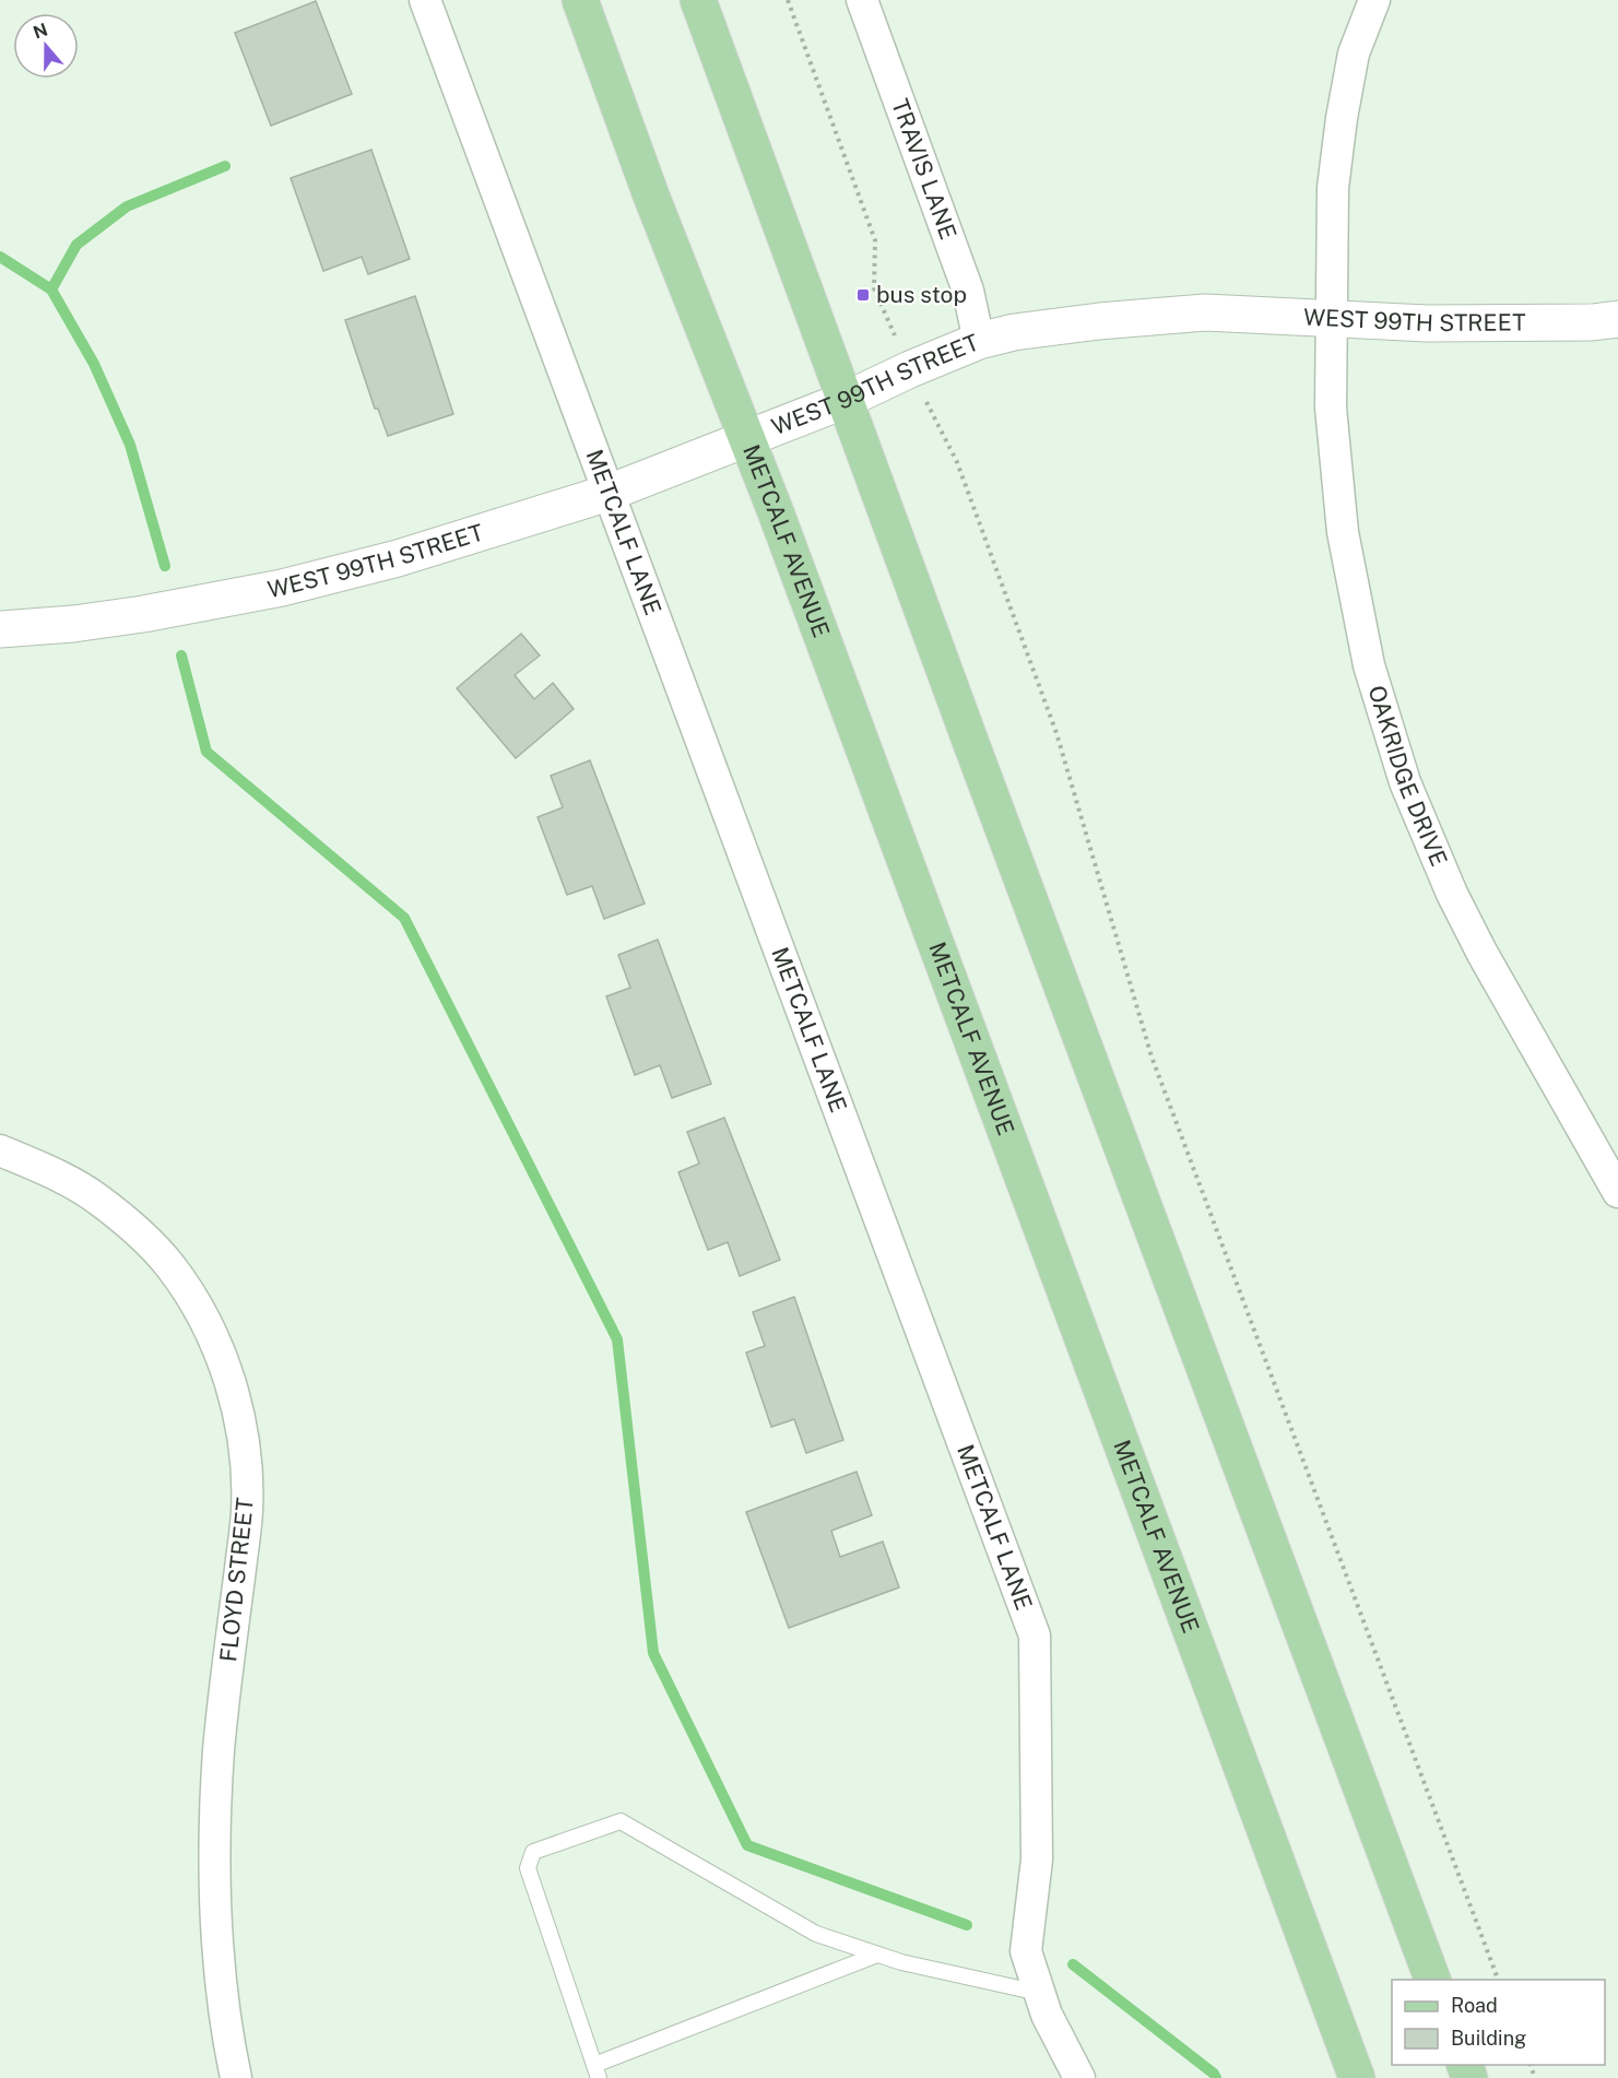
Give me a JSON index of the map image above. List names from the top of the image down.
{
  "streets": {
    "main road": ["METCALF AVENUE"],
    "street": [
      "TRAVIS LANE",
      "WEST 99TH STREET",
      "METCALF LANE",
      "OAKRIDGE DRIVE",
      "FLOYD STREET"
    ]
  },
  "crossings": [
    ["TRAVIS LANE", "WEST 99TH STREET"],
    ["WEST 99TH STREET", "METCALF LANE"],
    ["WEST 99TH STREET", "METCALF AVENUE"],
    ["WEST 99TH STREET", "OAKRIDGE DRIVE"]
  ],
  "places": {
    "transit": ["bus stop"]
  },
  "legend": ["Road", "Building"],
  "north": "top"
}
